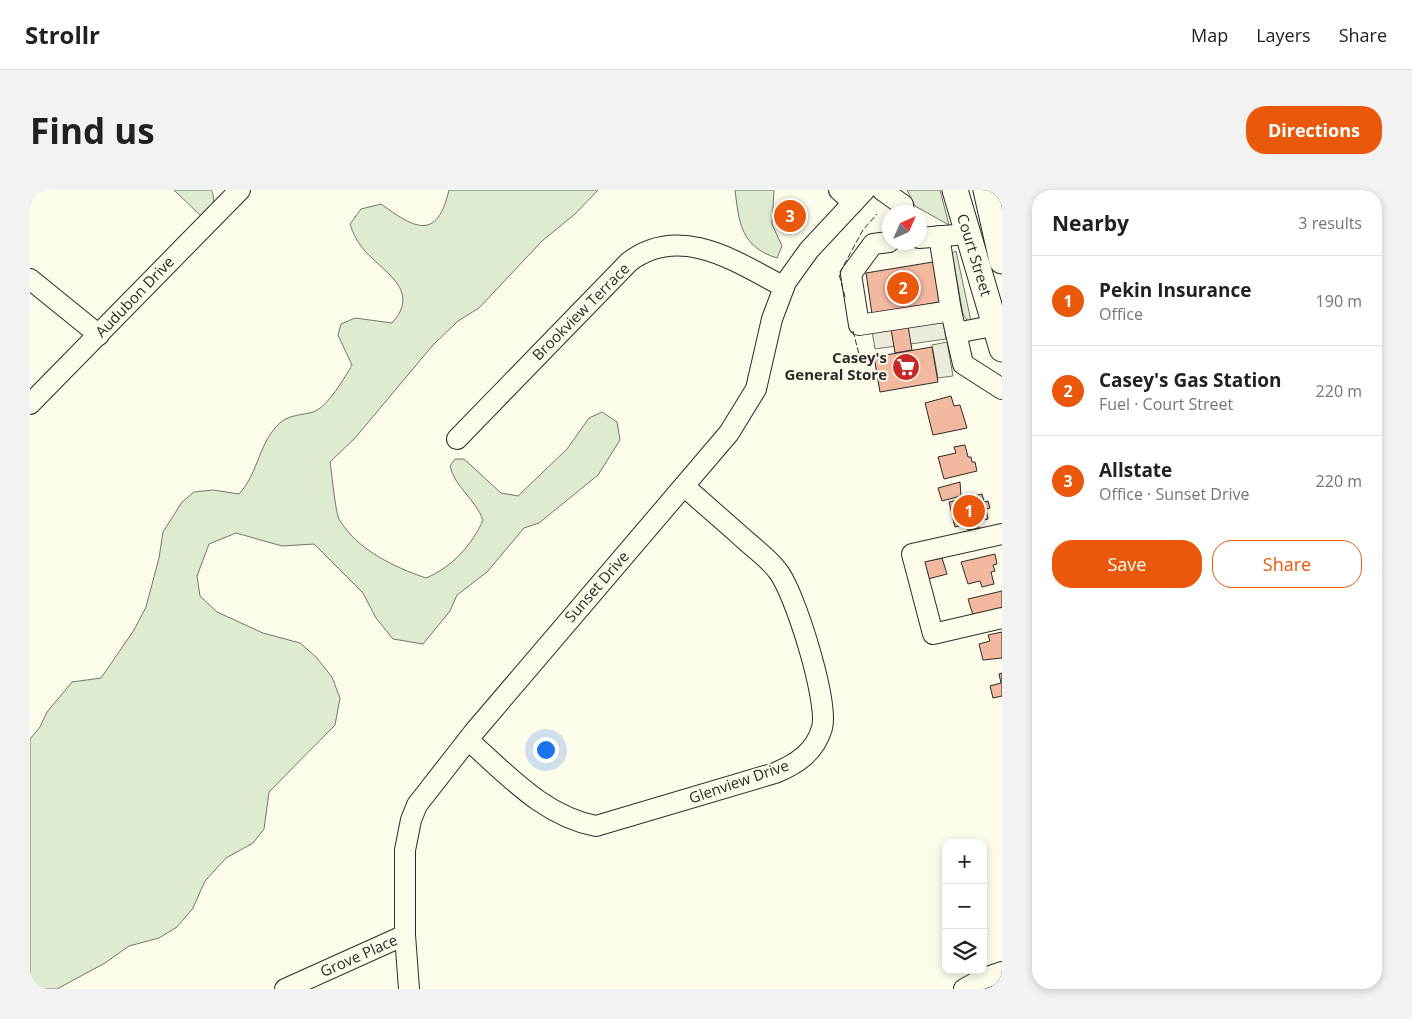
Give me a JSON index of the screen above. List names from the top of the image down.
{
  "streets": {
    "main road": ["Court Street"],
    "street": [
      "Audubon Drive",
      "Brookview Terrace",
      "Sunset Drive",
      "Glenview Drive",
      "Grove Place"
    ]
  },
  "crossings": [
    ["Brookview Terrace", "Sunset Drive"],
    ["Sunset Drive", "Glenview Drive"],
    ["Sunset Drive", "Grove Place"]
  ],
  "places": {
    "supermarket": ["Casey's General Store"]
  },
  "north": "top right",
  "page": {
    "header": "Strollr",
    "nav": ["Map", "Layers", "Share"],
    "buttons": [
      "Directions",
      ["Save", "Share"]
    ],
    "title": "Find us",
    "heading": ["Nearby", "3 results"],
    "pins": ["3", "2", "1"],
    "list": [
      {
        "mark": "1",
        "name": "Pekin Insurance",
        "note": "Office",
        "value": "190 m"
      },
      {
        "mark": "2",
        "name": "Casey's Gas Station",
        "note": "Fuel · Court Street",
        "value": "220 m"
      },
      {
        "mark": "3",
        "name": "Allstate",
        "note": "Office · Sunset Drive",
        "value": "220 m"
      }
    ],
    "map_buttons": ["+", "−"]
  }
}
